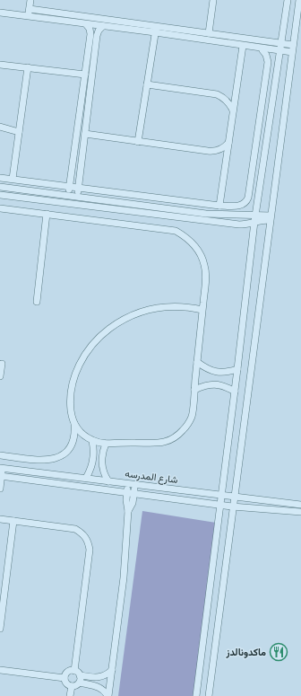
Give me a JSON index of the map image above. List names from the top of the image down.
{
  "streets": {
    "street": ["شارع المدرسه"]
  },
  "places": {
    "restaurant": ["ماكدونالدز"]
  }
}
